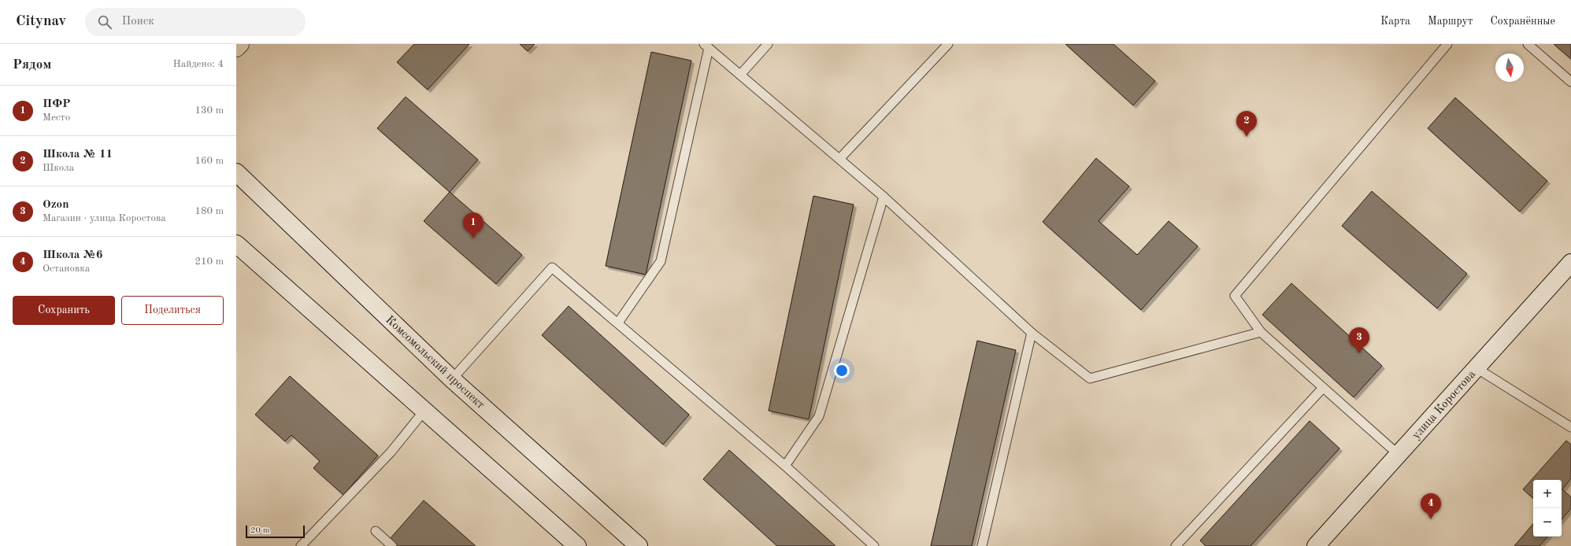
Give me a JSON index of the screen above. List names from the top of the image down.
{
  "streets": {
    "main road": ["Комсомольский проспект", "улица Коростова"]
  },
  "scale_bar": "20 m",
  "north": "bottom",
  "page": {
    "header": "Citynav",
    "search": "Поиск",
    "nav": ["Карта", "Маршрут", "Сохранённые"],
    "heading": ["Рядом", "Найдено: 4"],
    "list": [
      {
        "mark": "1",
        "name": "ПФР",
        "note": "Место",
        "value": "130 m"
      },
      {
        "mark": "2",
        "name": "Школа № 11",
        "note": "Школа",
        "value": "160 m"
      },
      {
        "mark": "3",
        "name": "Ozon",
        "note": "Магазин · улица Коростова",
        "value": "180 m"
      },
      {
        "mark": "4",
        "name": "Школа №6",
        "note": "Остановка",
        "value": "210 m"
      }
    ],
    "pins": [
      "2",
      "1",
      "3",
      "4"
    ],
    "buttons": ["Сохранить", "Поделиться"],
    "map_buttons": ["+", "−"],
    "scale": "20 m"
  }
}
